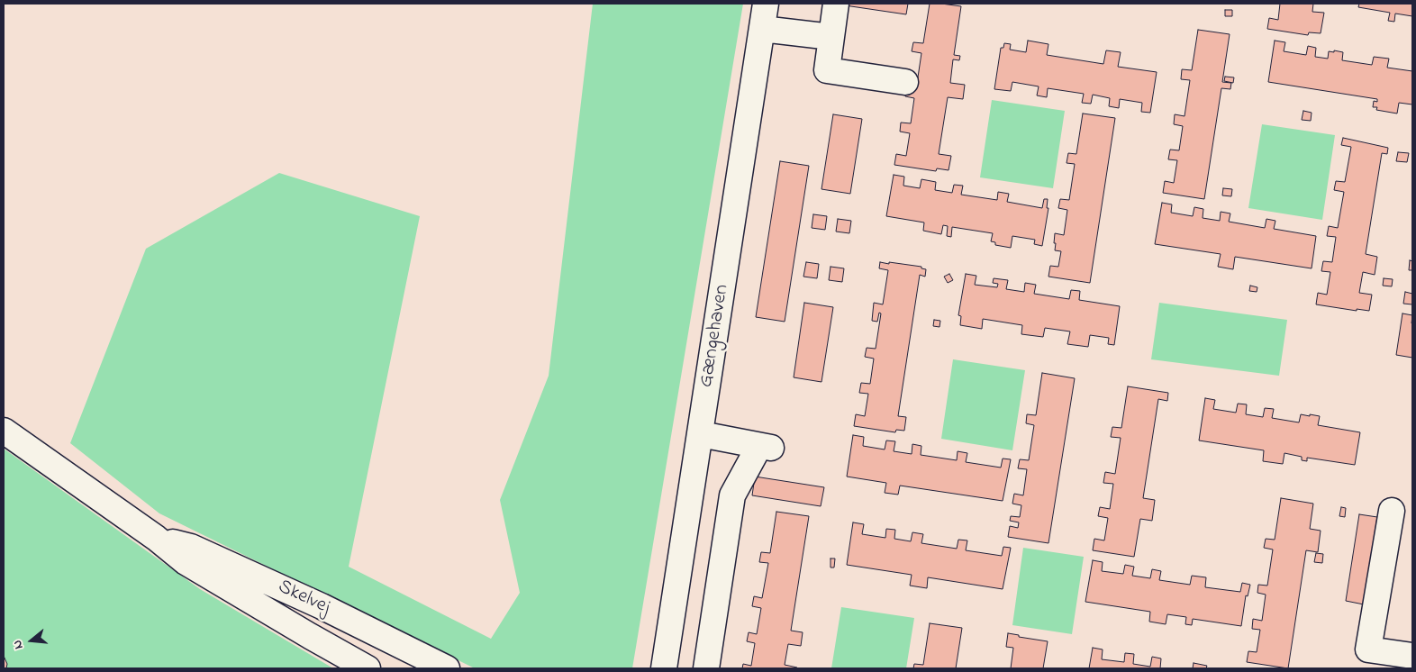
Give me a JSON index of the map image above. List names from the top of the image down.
{
  "streets": {
    "street": ["Gængehaven", "Skelvej"]
  },
  "north": "left"
}
